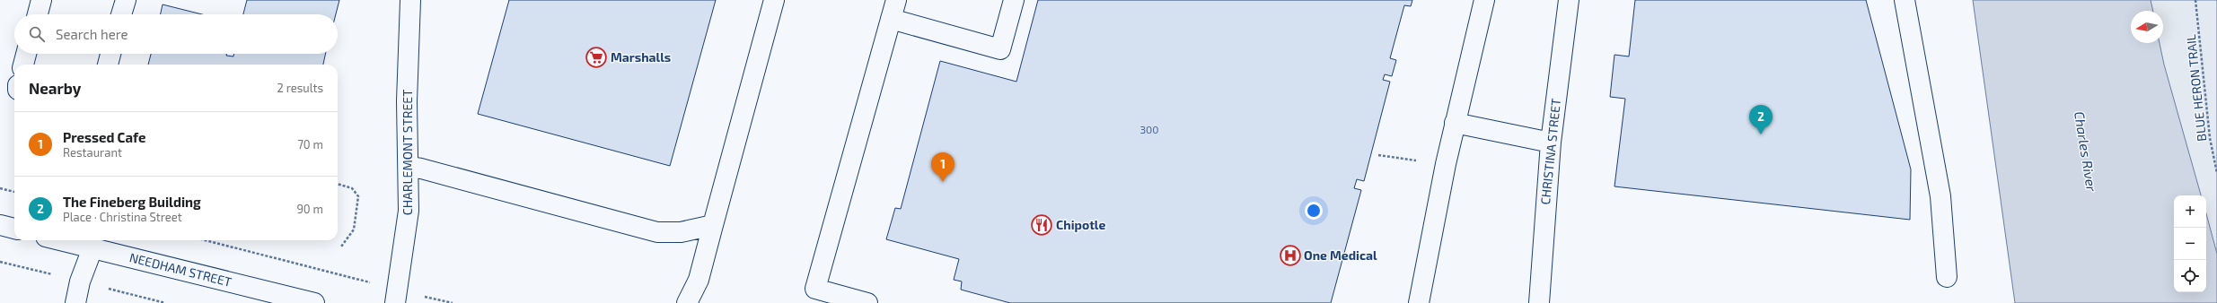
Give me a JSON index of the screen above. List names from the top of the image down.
{
  "streets": {
    "street": ["CHRISTINA STREET", "CHARLEMONT STREET", "NEEDHAM STREET"],
    "path": ["BLUE HERON TRAIL"]
  },
  "water": ["Charles River"],
  "places": {
    "supermarket": ["Marshalls"],
    "restaurant": ["Chipotle"],
    "hospital": ["One Medical"]
  },
  "house_numbers": ["300"],
  "north": "left",
  "page": {
    "search": "Search here",
    "heading": ["Nearby", "2 results"],
    "pins": ["2", "1"],
    "list": [
      {
        "mark": "1",
        "name": "Pressed Cafe",
        "note": "Restaurant",
        "value": "70 m"
      },
      {
        "mark": "2",
        "name": "The Fineberg Building",
        "note": "Place · Christina Street",
        "value": "90 m"
      }
    ],
    "map_buttons": ["+", "−"]
  }
}
